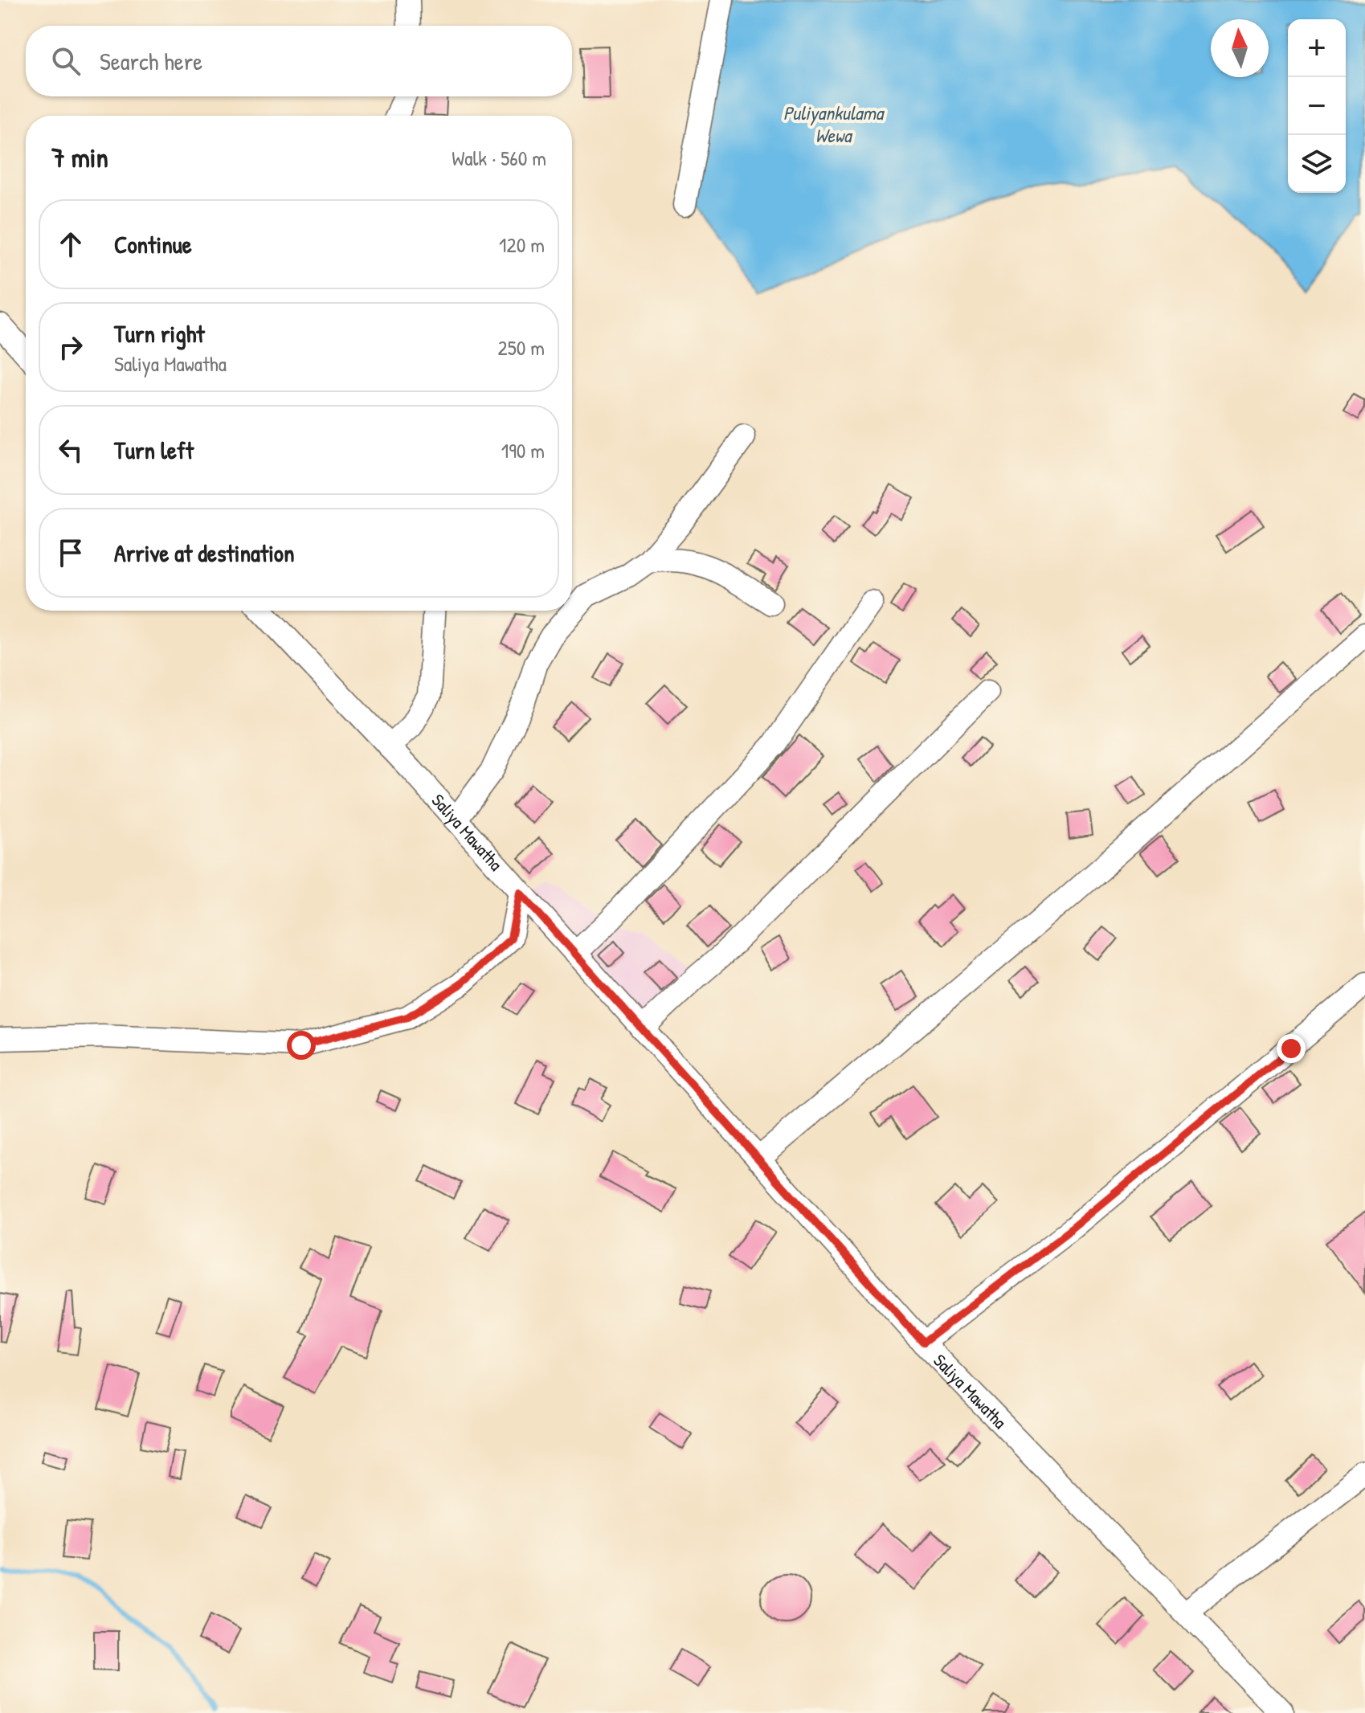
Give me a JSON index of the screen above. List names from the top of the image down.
{
  "streets": {
    "street": ["Saliya Mawatha"]
  },
  "water": ["Puliyankulama Wewa"],
  "north": "top",
  "page": {
    "map_buttons": ["+", "−"],
    "search": "Search here",
    "heading": ["7 min", "Walk · 560 m"],
    "list": [
      ["Continue", "120 m"],
      ["Turn right", "Saliya Mawatha", "250 m"],
      ["Turn left", "190 m"],
      "Arrive at destination"
    ]
  }
}
